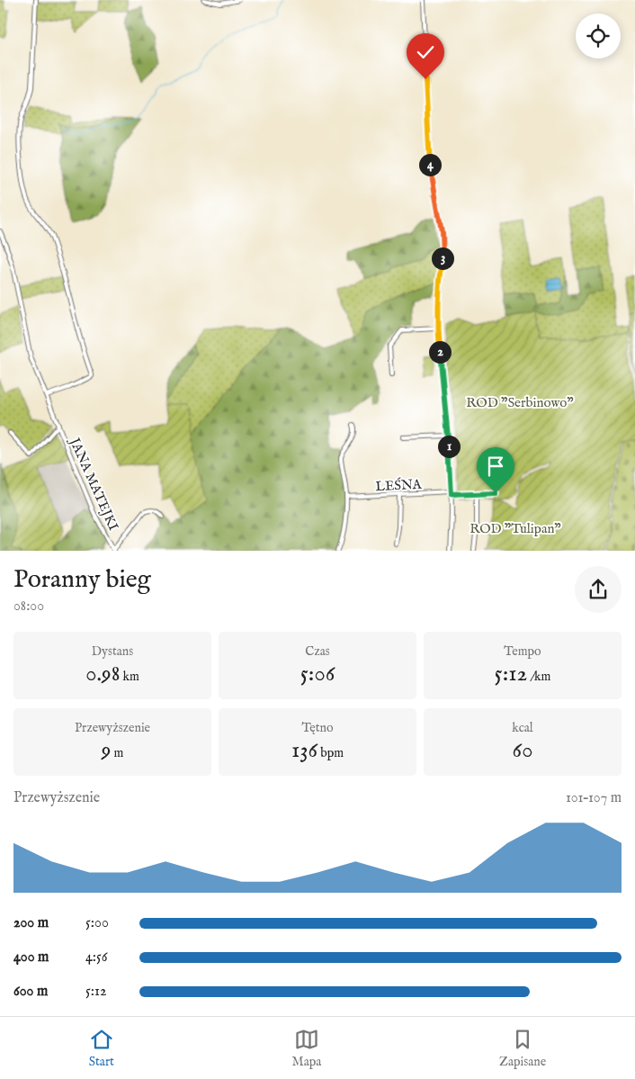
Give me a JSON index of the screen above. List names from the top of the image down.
{
  "streets": {
    "street": ["JANA MATEJKI", "LEŚNA"]
  },
  "parks": ["ROD \"Serbinowo\"", "ROD \"Tulipan\""],
  "page": {
    "pins": [
      "4",
      "3",
      "2",
      "1"
    ],
    "heading": ["Poranny bieg", "08:00"],
    "stats": [
      ["Dystans", "0.98 km"],
      ["Czas", "5:06"],
      ["Tempo", "5:12 /km"],
      ["Przewyższenie", "9 m"],
      ["Tętno", "136 bpm"],
      ["kcal", "60"]
    ],
    "chart": ["Przewyższenie", "101–107 m"],
    "list": [
      {
        "name": "200 m",
        "note": "5:00"
      },
      {
        "name": "400 m",
        "note": "4:56"
      },
      {
        "name": "600 m",
        "note": "5:12"
      }
    ],
    "tabs": ["Start", "Mapa", "Zapisane"]
  }
}
